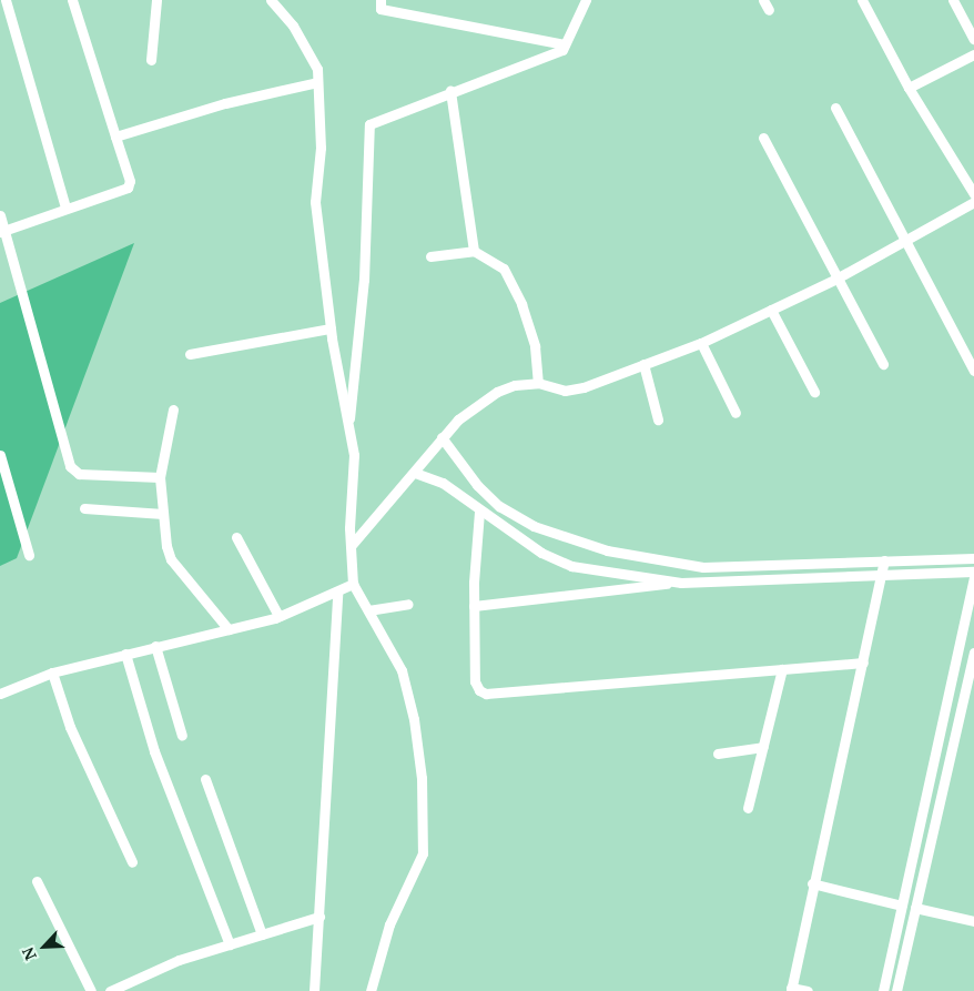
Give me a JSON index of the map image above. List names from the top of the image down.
{
  "north": "bottom left"
}
